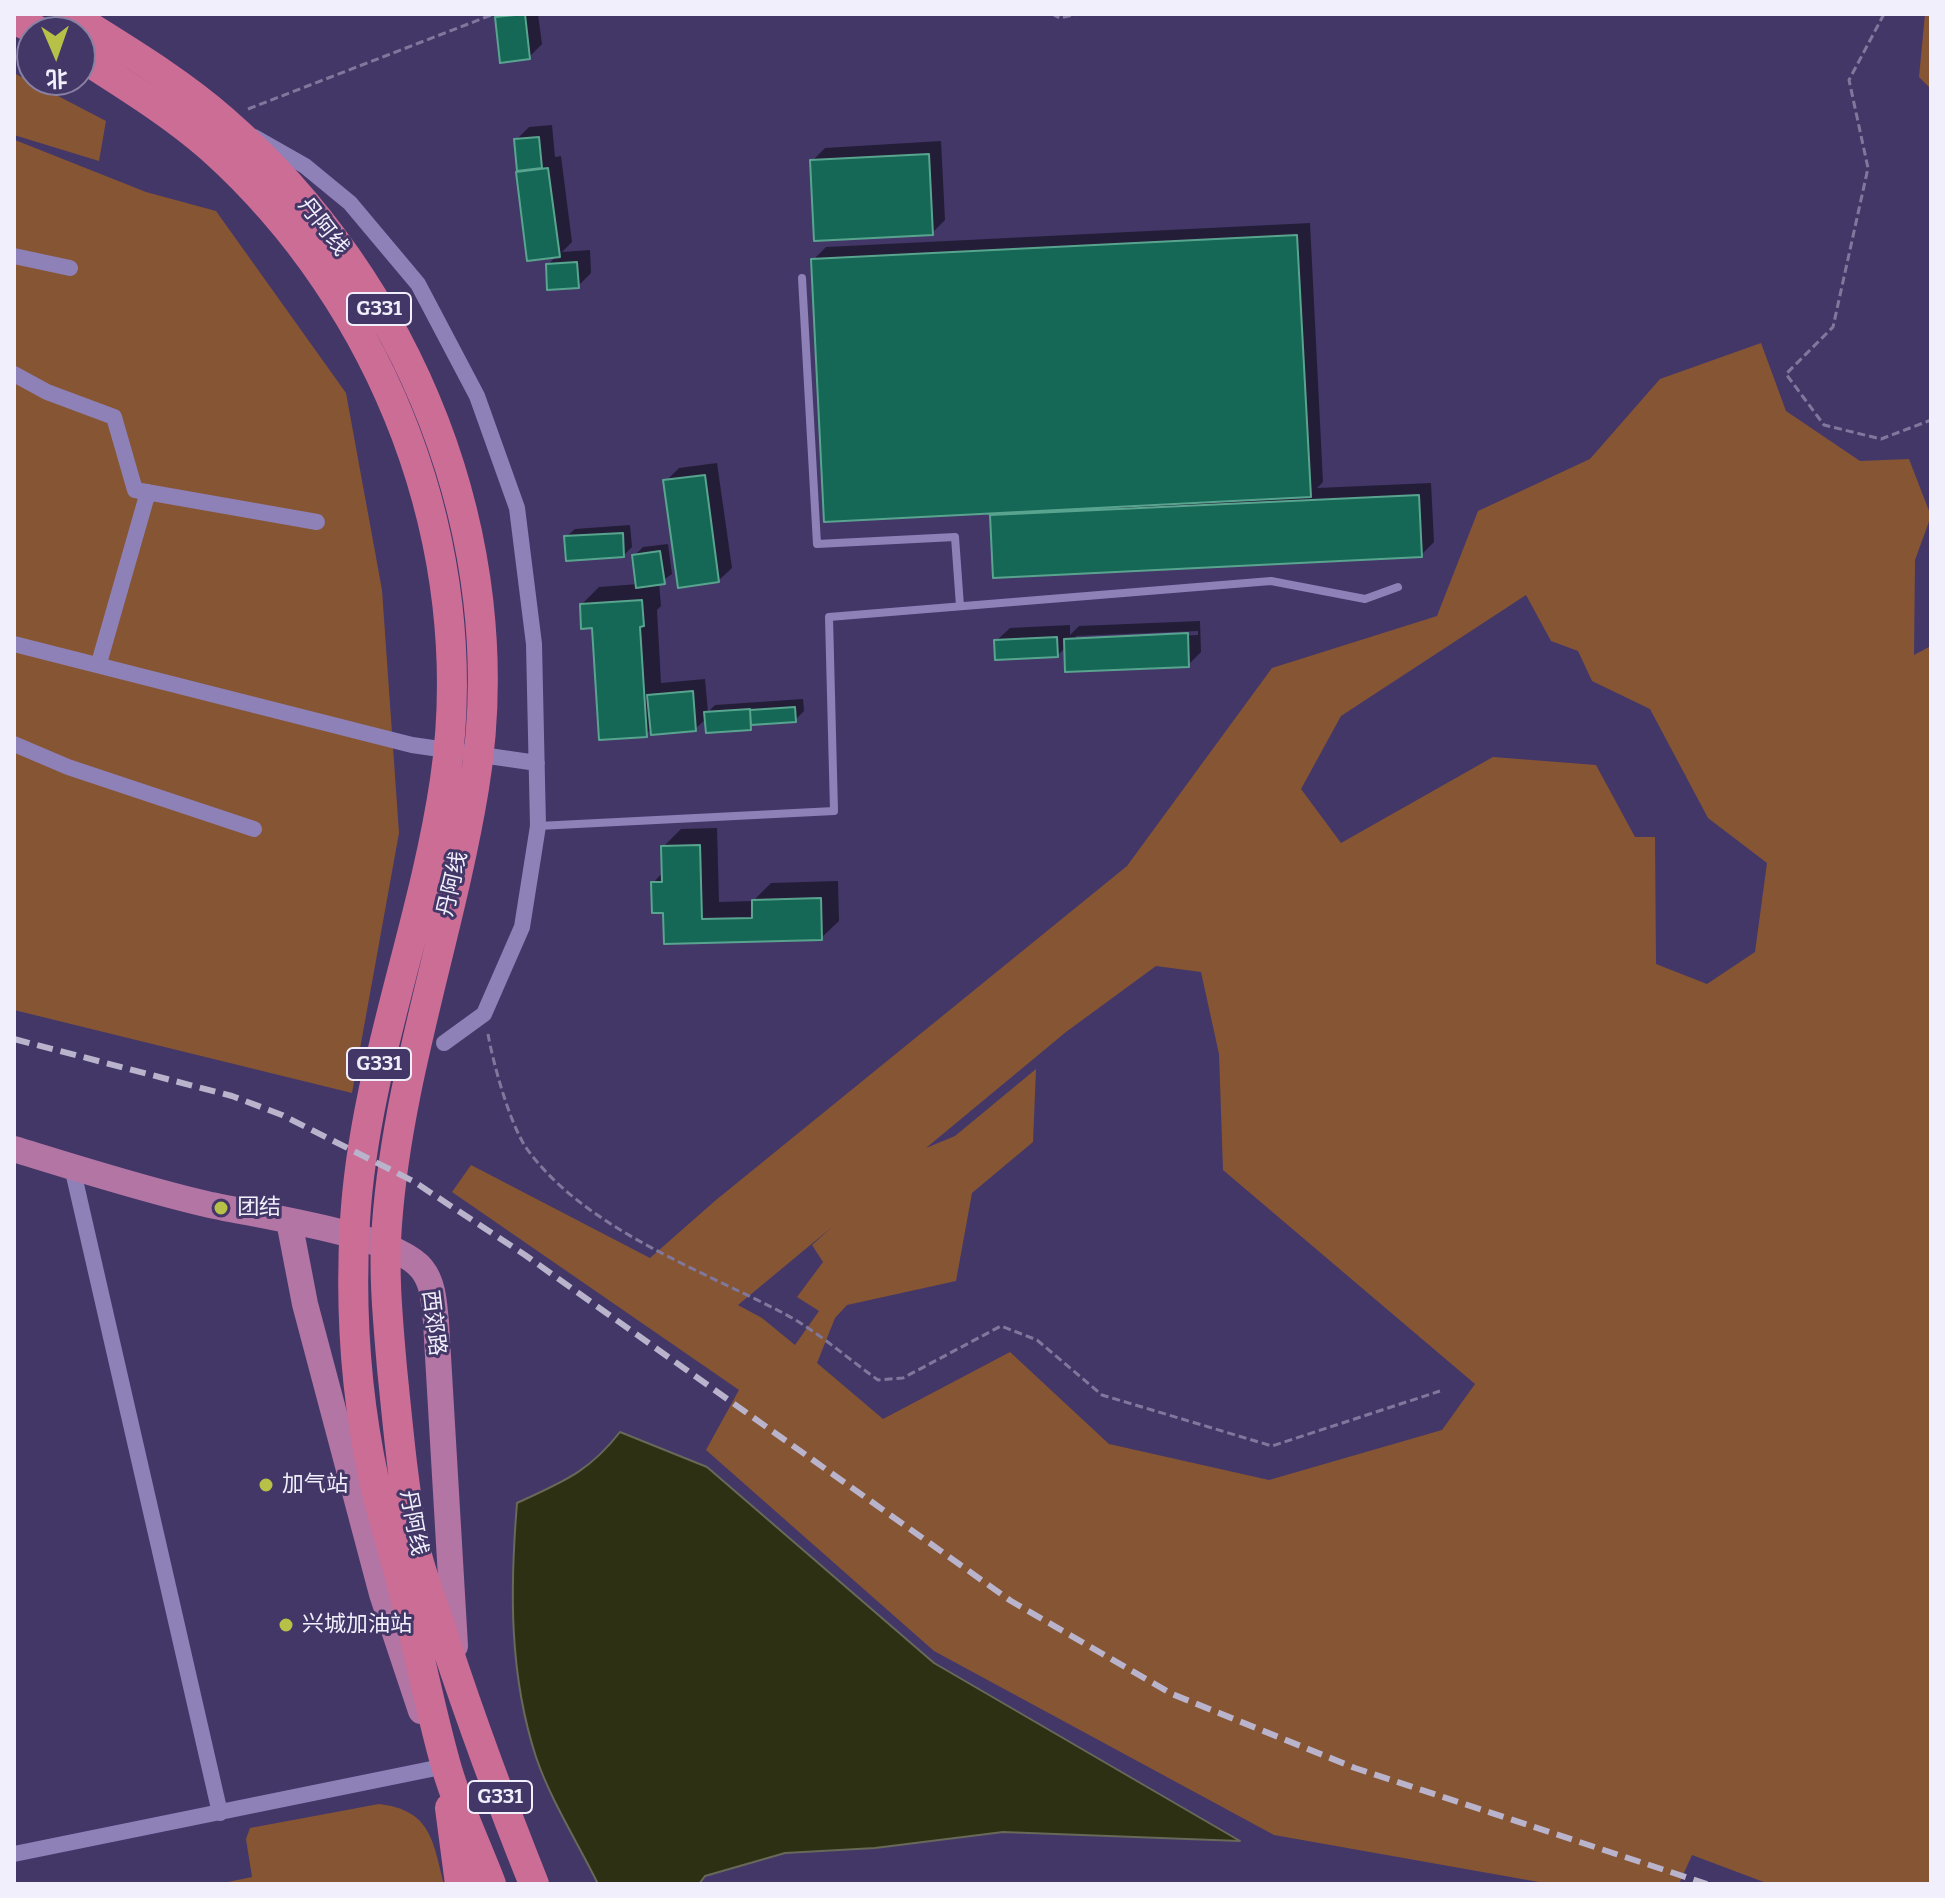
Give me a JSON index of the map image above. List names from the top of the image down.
{
  "streets": {
    "highway": ["丹阿线", "G331"],
    "main road": ["西郊路"]
  },
  "crossings": [
    ["丹阿线", "西郊路"]
  ],
  "places": ["团结", "加气站", "兴城加油站"],
  "north": "bottom"
}
